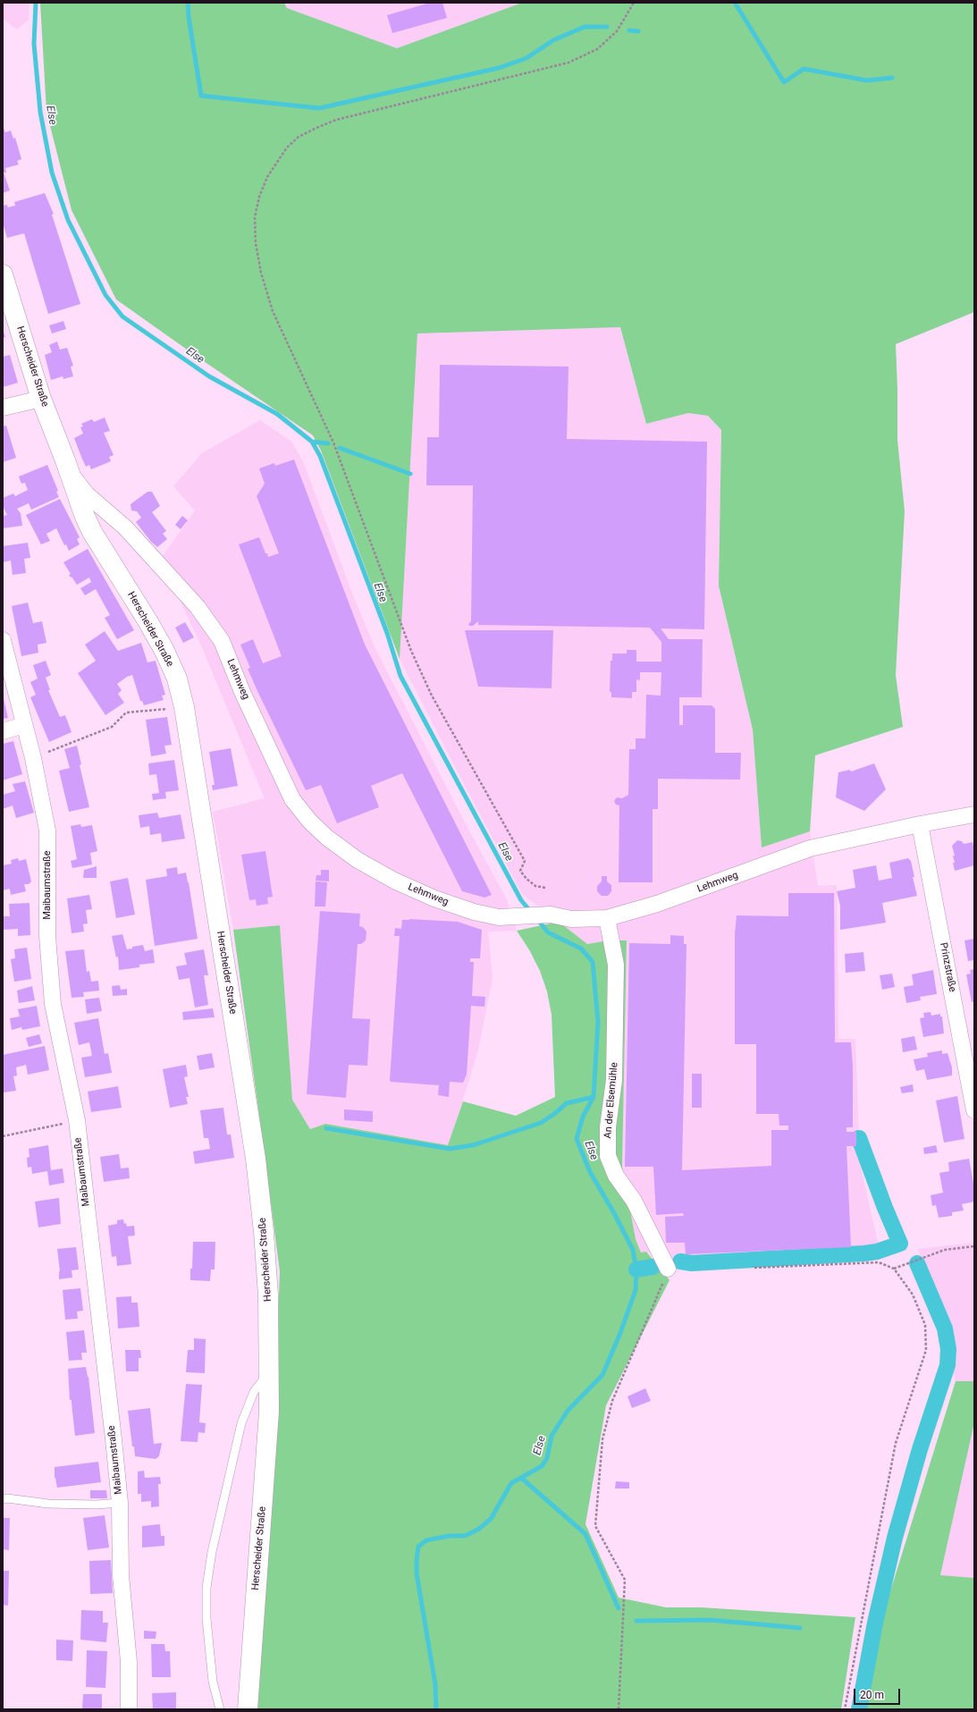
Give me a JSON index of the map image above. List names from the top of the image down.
{
  "streets": {
    "main road": ["Herscheider Straße"],
    "street": [
      "Lehmweg",
      "Maibaumstraße",
      "Prinzstraße",
      "An der Elsemühle"
    ]
  },
  "crossings": [
    ["Herscheider Straße", "Lehmweg"],
    ["Lehmweg", "Prinzstraße"],
    ["Lehmweg", "An der Elsemühle"]
  ],
  "water": ["Else"],
  "scale_bar": "20 m"
}
